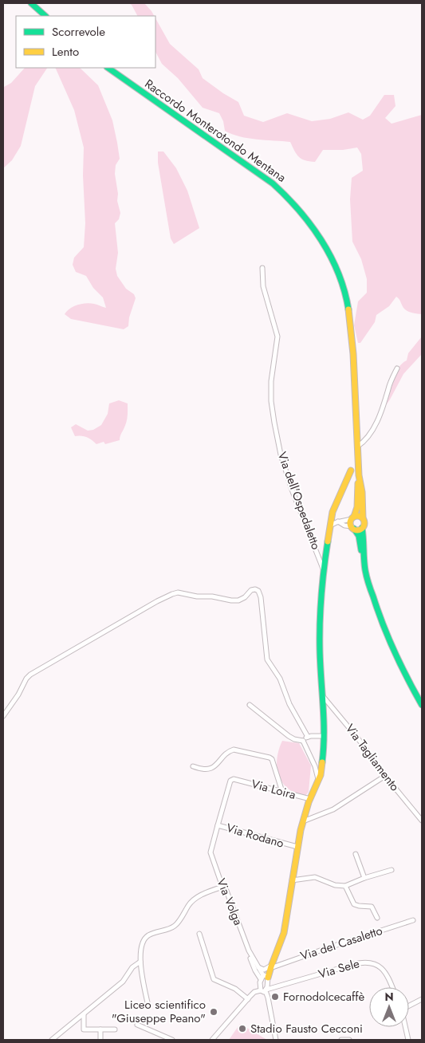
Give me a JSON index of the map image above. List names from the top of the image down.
{
  "streets": {
    "main road": ["Raccordo Monterotondo Mentana"],
    "street": [
      "Via dell'Ospedaletto",
      "Via Tagliamento",
      "Via Loira",
      "Via Rodano",
      "Via Volga",
      "Via del Casaletto",
      "Via Sele"
    ]
  },
  "crossings": [
    ["Via Loira", "Via Rodano"],
    ["Via Rodano", "Via Volga"]
  ],
  "places": ["Fornodolcecaffè", "Liceo scientifico \"Giuseppe Peano\"", "Stadio Fausto Cecconi"],
  "legend": ["Scorrevole", "Lento"],
  "north": "top"
}
